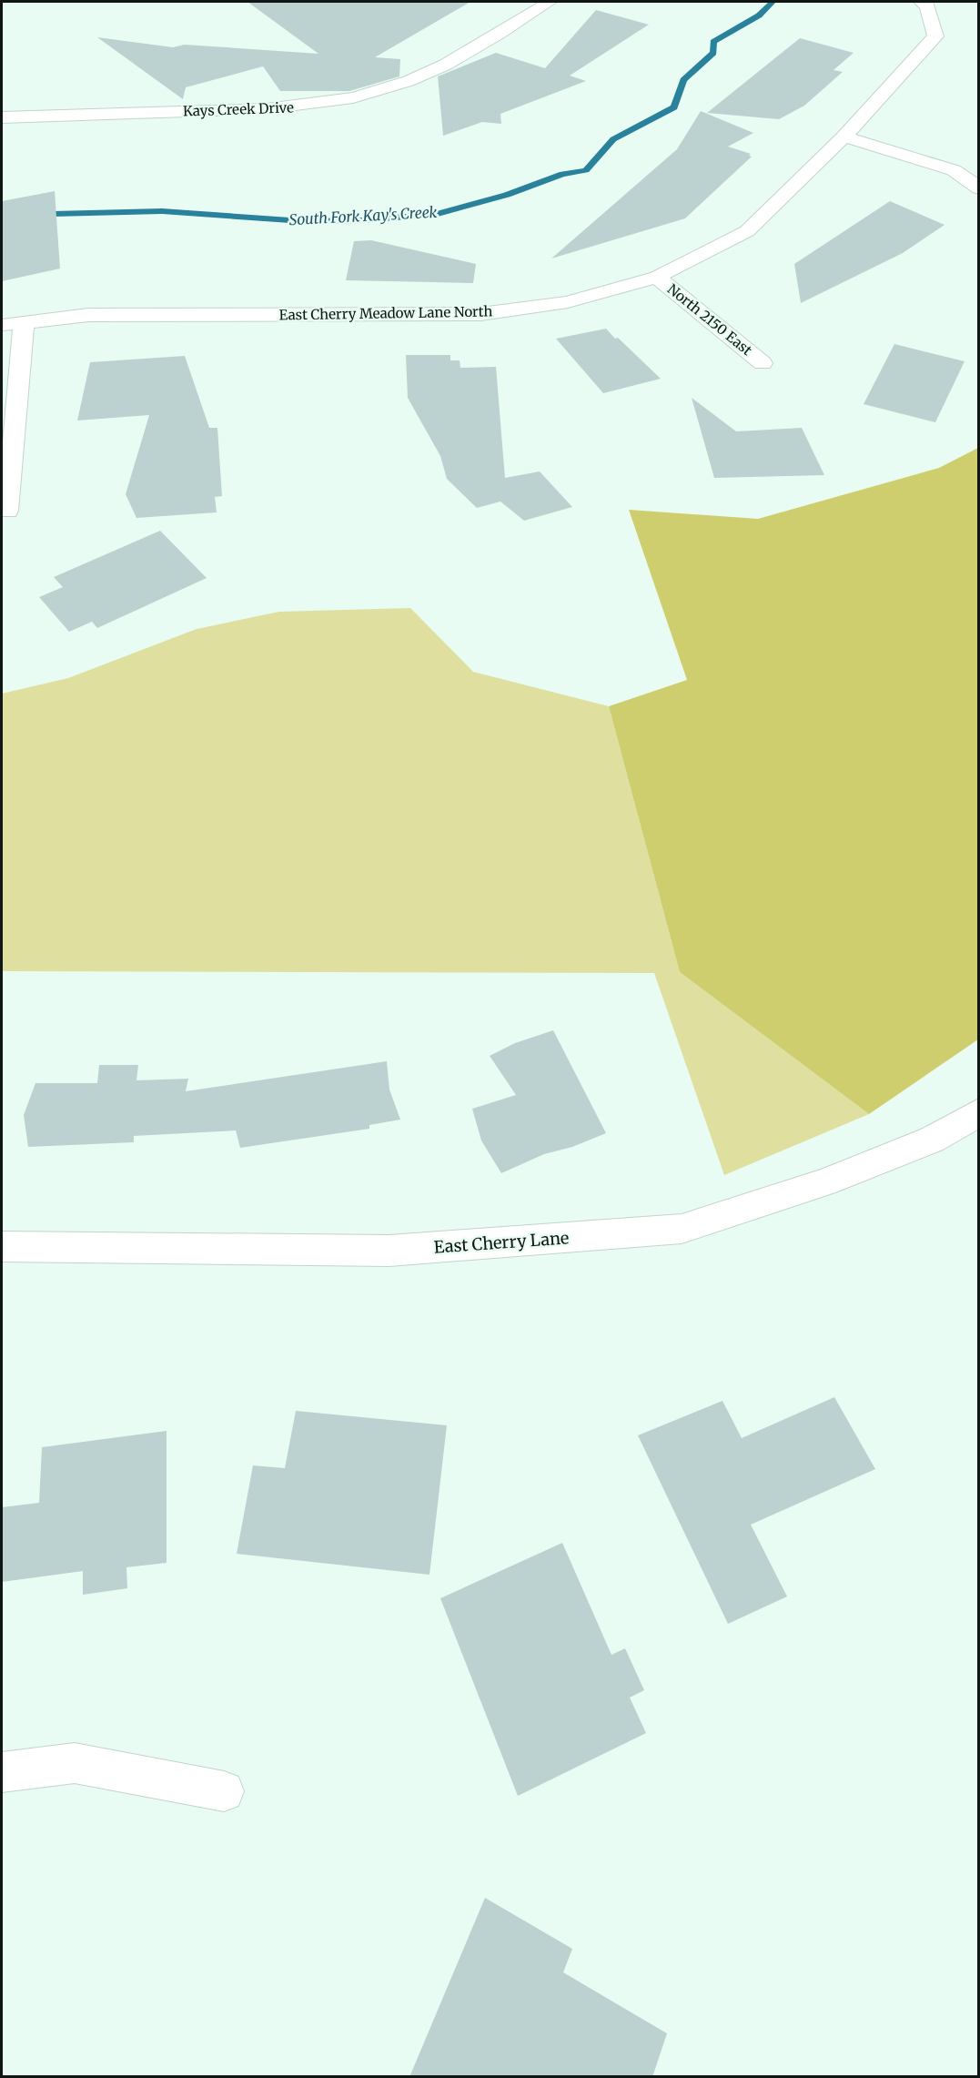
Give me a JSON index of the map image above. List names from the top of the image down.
{
  "streets": {
    "street": [
      "Kays Creek Drive",
      "East Cherry Meadow Lane North",
      "North 2150 East",
      "East Cherry Lane"
    ]
  },
  "crossings": [
    ["East Cherry Meadow Lane North", "North 2150 East"]
  ],
  "water": ["South Fork Kay's Creek"]
}
